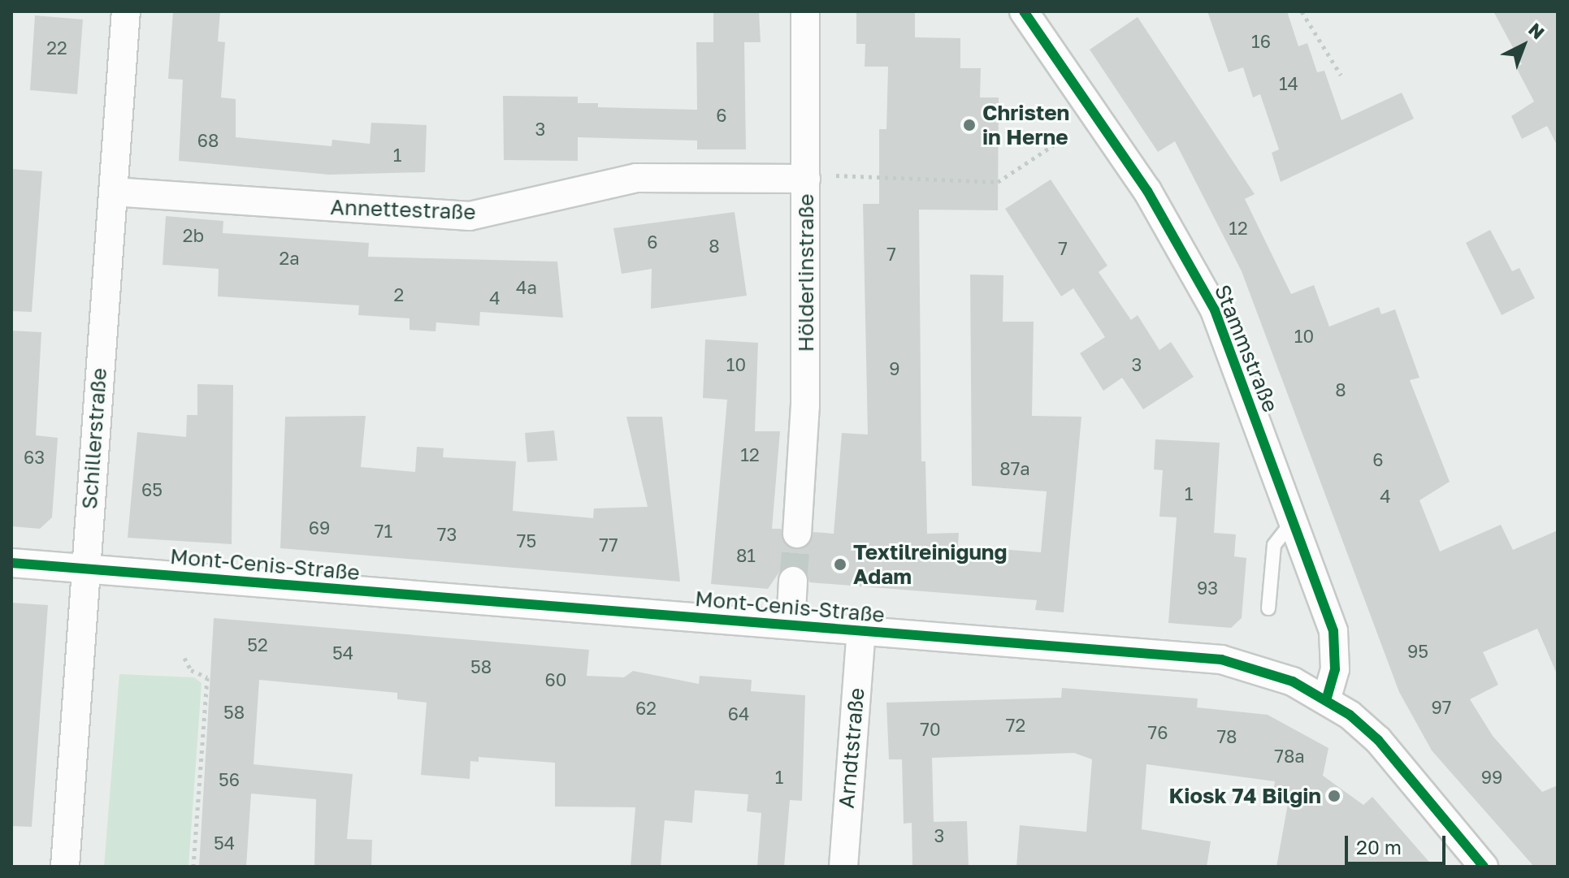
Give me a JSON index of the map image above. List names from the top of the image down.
{
  "streets": {
    "street": [
      "Annettestraße",
      "Hölderlinstraße",
      "Stammstraße",
      "Schillerstraße",
      "Mont-Cenis-Straße",
      "Arndtstraße"
    ]
  },
  "crossings": [
    ["Annettestraße", "Hölderlinstraße"],
    ["Annettestraße", "Schillerstraße"],
    ["Stammstraße", "Mont-Cenis-Straße"],
    ["Schillerstraße", "Mont-Cenis-Straße"],
    ["Mont-Cenis-Straße", "Arndtstraße"]
  ],
  "places": ["Christen in Herne", "Textilreinigung Adam", "Kiosk 74 Bilgin"],
  "house_numbers": [
    "16",
    "22",
    "14",
    "6",
    "3",
    "68",
    "1",
    "12",
    "2b",
    "6",
    "8",
    "7",
    "7",
    "2a",
    "4a",
    "2",
    "4",
    "10",
    "10",
    "3",
    "9",
    "8",
    "12",
    "63",
    "6",
    "87a",
    "65",
    "1",
    "4",
    "69",
    "71",
    "73",
    "75",
    "77",
    "81",
    "93",
    "52",
    "95",
    "54",
    "58",
    "60",
    "97",
    "62",
    "58",
    "64",
    "72",
    "70",
    "76",
    "78",
    "78a",
    "1",
    "99",
    "56",
    "3",
    "54"
  ],
  "scale_bar": "20 m",
  "north": "top right"
}
